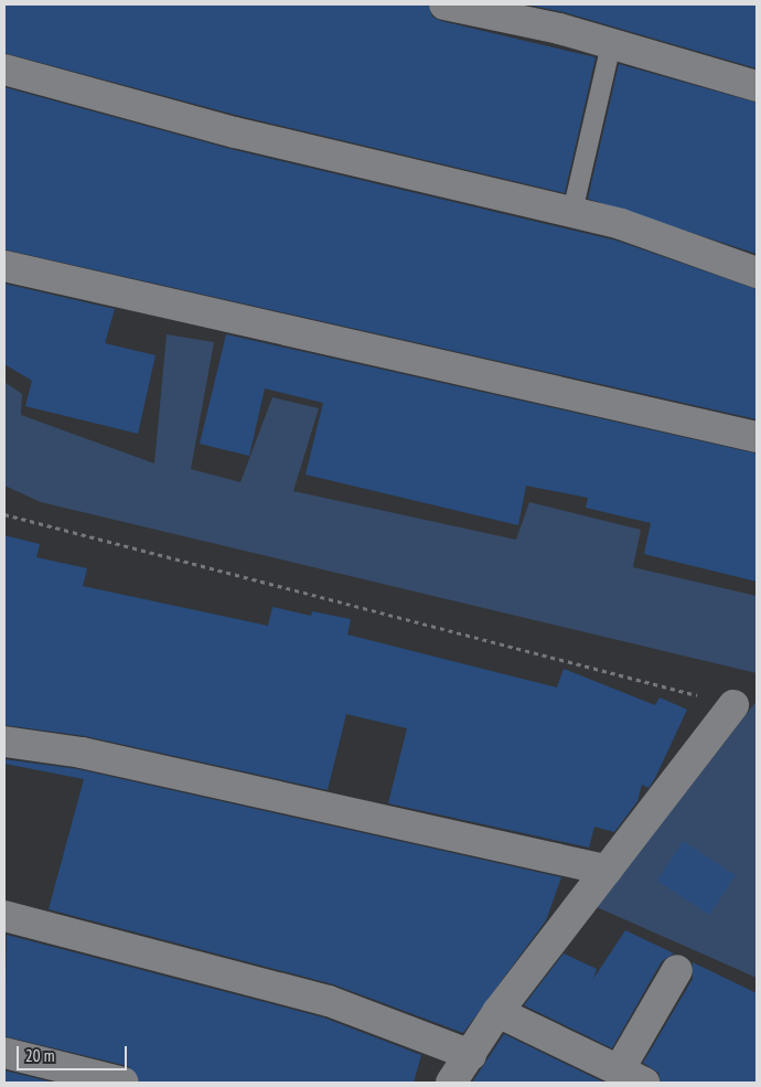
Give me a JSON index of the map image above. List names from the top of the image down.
{
  "scale_bar": "20 m"
}
